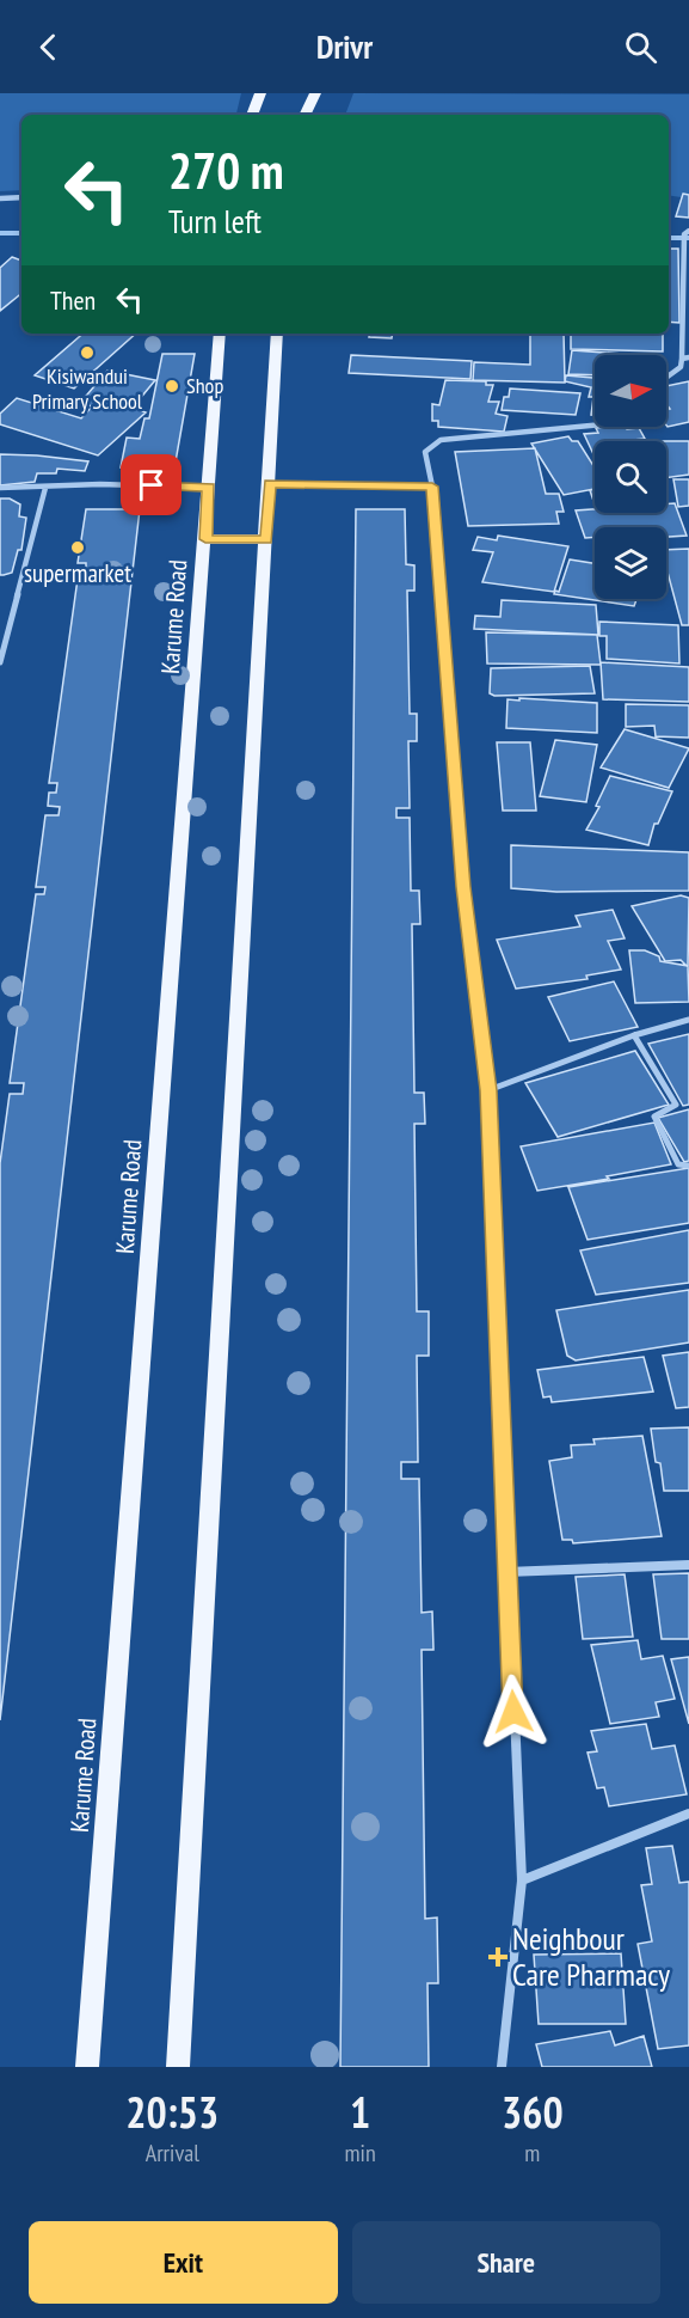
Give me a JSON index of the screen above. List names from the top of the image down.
{
  "streets": {
    "main road": ["Karume Road"]
  },
  "places": {
    "other": ["Kisiwandui Primary School", "Shop", "supermarket"],
    "health": ["Neighbour Care Pharmacy"]
  },
  "north": "right",
  "page": {
    "header": "Drivr",
    "turn": ["270 m", "Turn left"],
    "then": "Then",
    "eta": [
      "20:53",
      "Arrival",
      "1",
      "min",
      "360",
      "m"
    ],
    "buttons": ["Exit", "Share"]
  }
}
